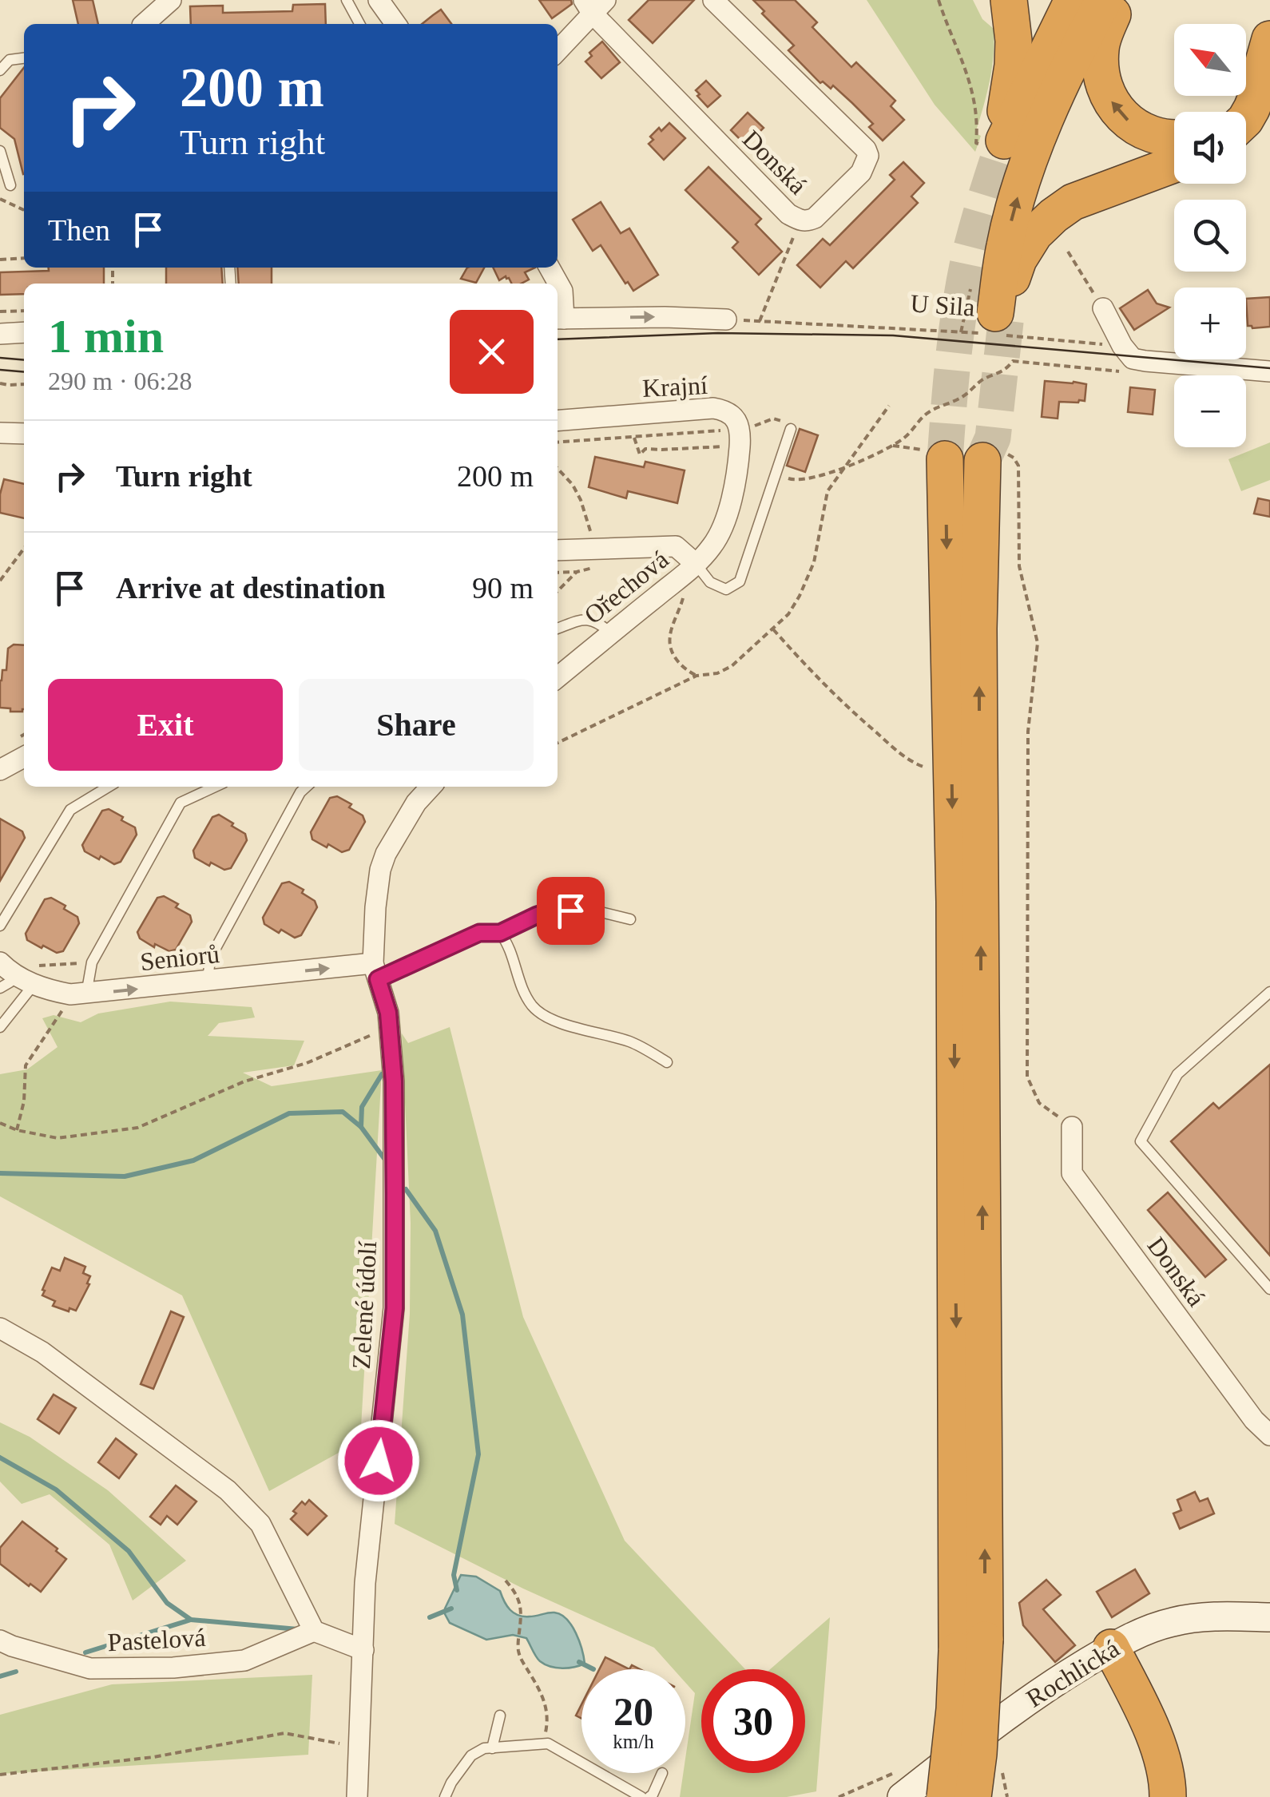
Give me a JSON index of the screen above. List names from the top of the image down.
{
  "streets": {
    "street": [
      "Donská",
      "Krajní",
      "Ořechová",
      "Seniorů",
      "Zelené údolí",
      "Pastelová",
      "Rochlická"
    ],
    "path": ["U Sila"]
  },
  "crossings": [
    ["Donská", "U Sila"],
    ["Seniorů", "Zelené údolí"]
  ],
  "one_way": ["Seniorů"],
  "north": "top left",
  "page": {
    "map_buttons": ["+", "−"],
    "turn": ["200 m", "Turn right"],
    "then": "Then",
    "heading": ["1 min", "290 m · 06:28"],
    "list": [
      {
        "name": "Turn right",
        "value": "200 m"
      },
      {
        "name": "Arrive at destination",
        "value": "90 m"
      }
    ],
    "buttons": ["Exit", "Share"],
    "speed": "20 km/h",
    "limit": "30"
  }
}
